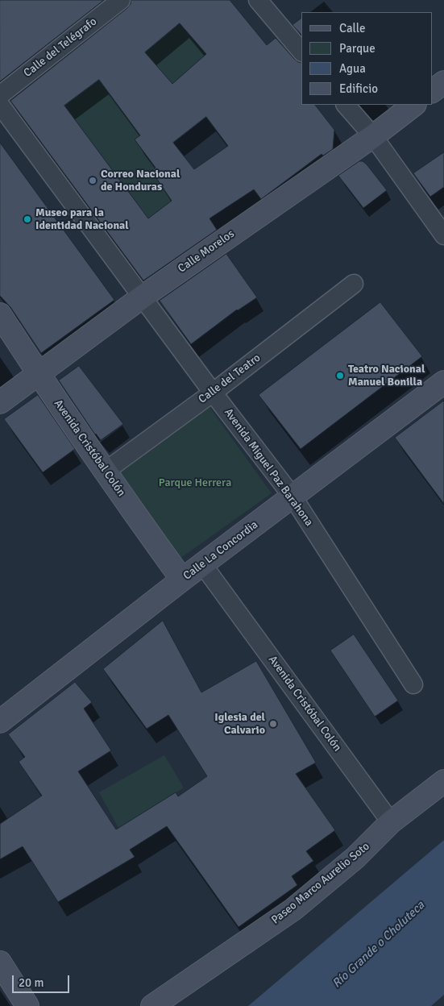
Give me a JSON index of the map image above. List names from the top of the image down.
{
  "streets": {
    "street": [
      "Calle del Telégrafo",
      "Calle Morelos",
      "Calle del Teatro",
      "Avenida Cristóbal Colón",
      "Avenida Miguel Paz Barahona",
      "Calle La Concordia",
      "Paseo Marco Aurelio Soto"
    ]
  },
  "crossings": [
    ["Calle Morelos", "Avenida Cristóbal Colón"],
    ["Calle Morelos", "Avenida Miguel Paz Barahona"],
    ["Calle del Teatro", "Avenida Cristóbal Colón"],
    ["Calle del Teatro", "Avenida Miguel Paz Barahona"],
    ["Avenida Cristóbal Colón", "Calle La Concordia"],
    ["Avenida Cristóbal Colón", "Paseo Marco Aurelio Soto"],
    ["Avenida Miguel Paz Barahona", "Calle La Concordia"]
  ],
  "water": ["Río Grande o Choluteca"],
  "parks": ["Parque Herrera"],
  "places": [
    "Correo Nacional de Honduras",
    "Museo para la Identidad Nacional",
    "Teatro Nacional Manuel Bonilla",
    "Iglesia del Calvario"
  ],
  "legend": [
    "Calle",
    "Parque",
    "Agua",
    "Edificio"
  ],
  "scale_bar": "20 m"
}
